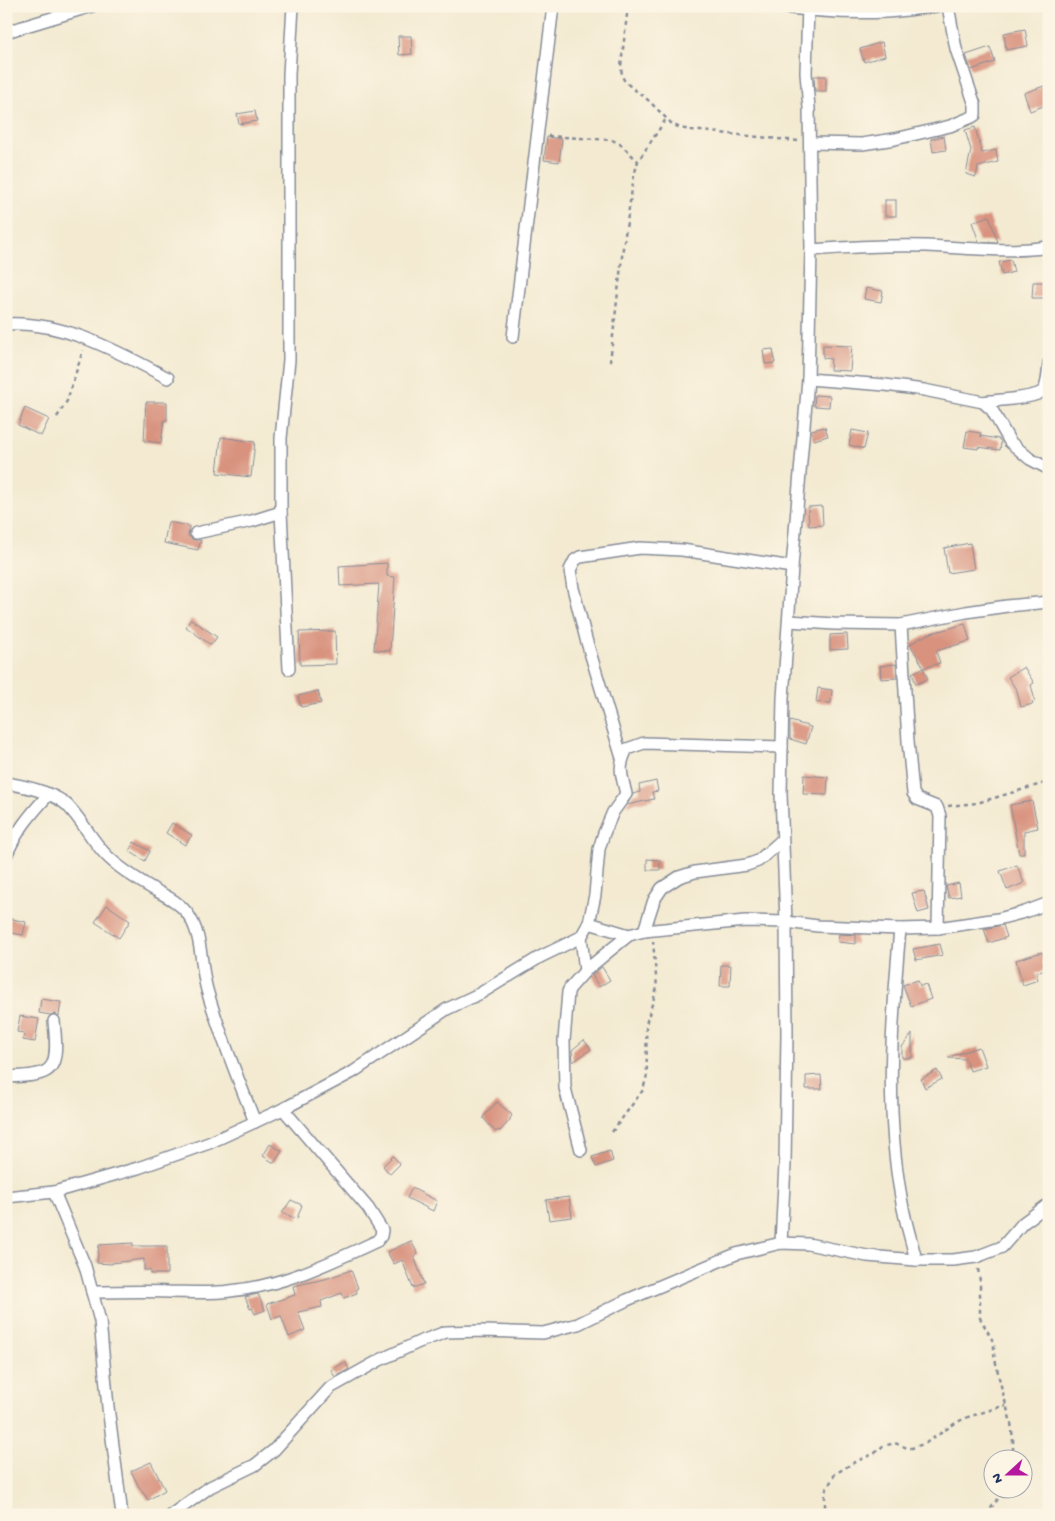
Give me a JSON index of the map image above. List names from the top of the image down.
{
  "north": "left"
}
